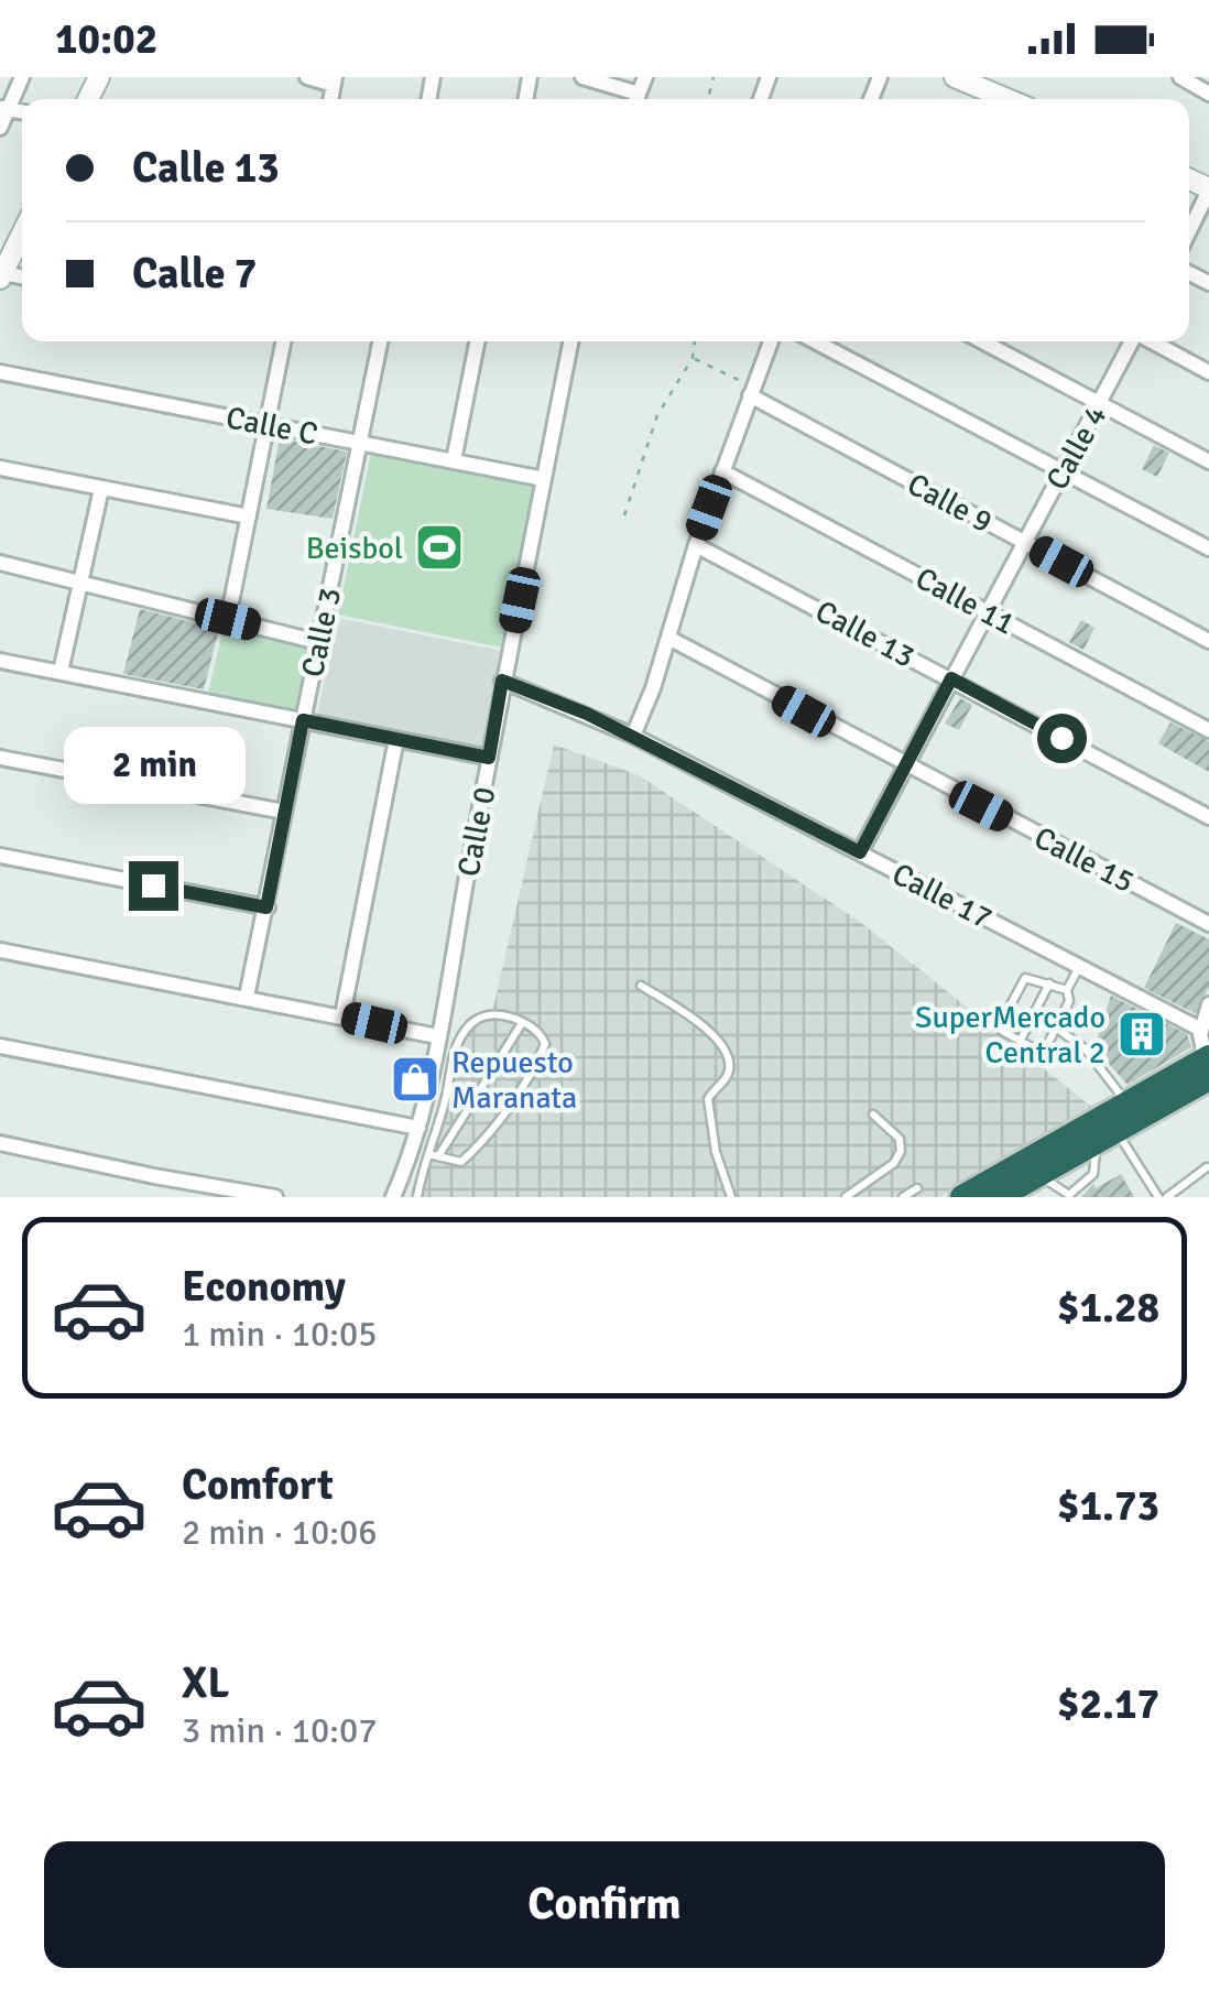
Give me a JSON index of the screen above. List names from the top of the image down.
{
  "streets": {
    "street": [
      "Calle C",
      "Calle 4",
      "Calle 9",
      "Calle 11",
      "Calle 3",
      "Calle 13",
      "Calle 0",
      "Calle 15",
      "Calle 17"
    ]
  },
  "crossings": [
    ["Calle C", "Calle 3"],
    ["Calle C", "Calle 0"],
    ["Calle 4", "Calle 9"],
    ["Calle 4", "Calle 11"],
    ["Calle 4", "Calle 13"],
    ["Calle 4", "Calle 15"],
    ["Calle 4", "Calle 17"],
    ["Calle 0", "Calle 17"]
  ],
  "places": {
    "sports": ["Beisbol"],
    "building": ["SuperMercado Central 2"],
    "shop": ["Repuesto Maranata"]
  },
  "page": {
    "status": "10:02",
    "banner": ["Calle 13", "Calle 7"],
    "bubble": "2 min",
    "list": [
      {
        "name": "Economy",
        "note": "1 min · 10:05",
        "value": "$1.28"
      },
      {
        "name": "Comfort",
        "note": "2 min · 10:06",
        "value": "$1.73"
      },
      {
        "name": "XL",
        "note": "3 min · 10:07",
        "value": "$2.17"
      }
    ],
    "buttons": "Confirm"
  }
}
